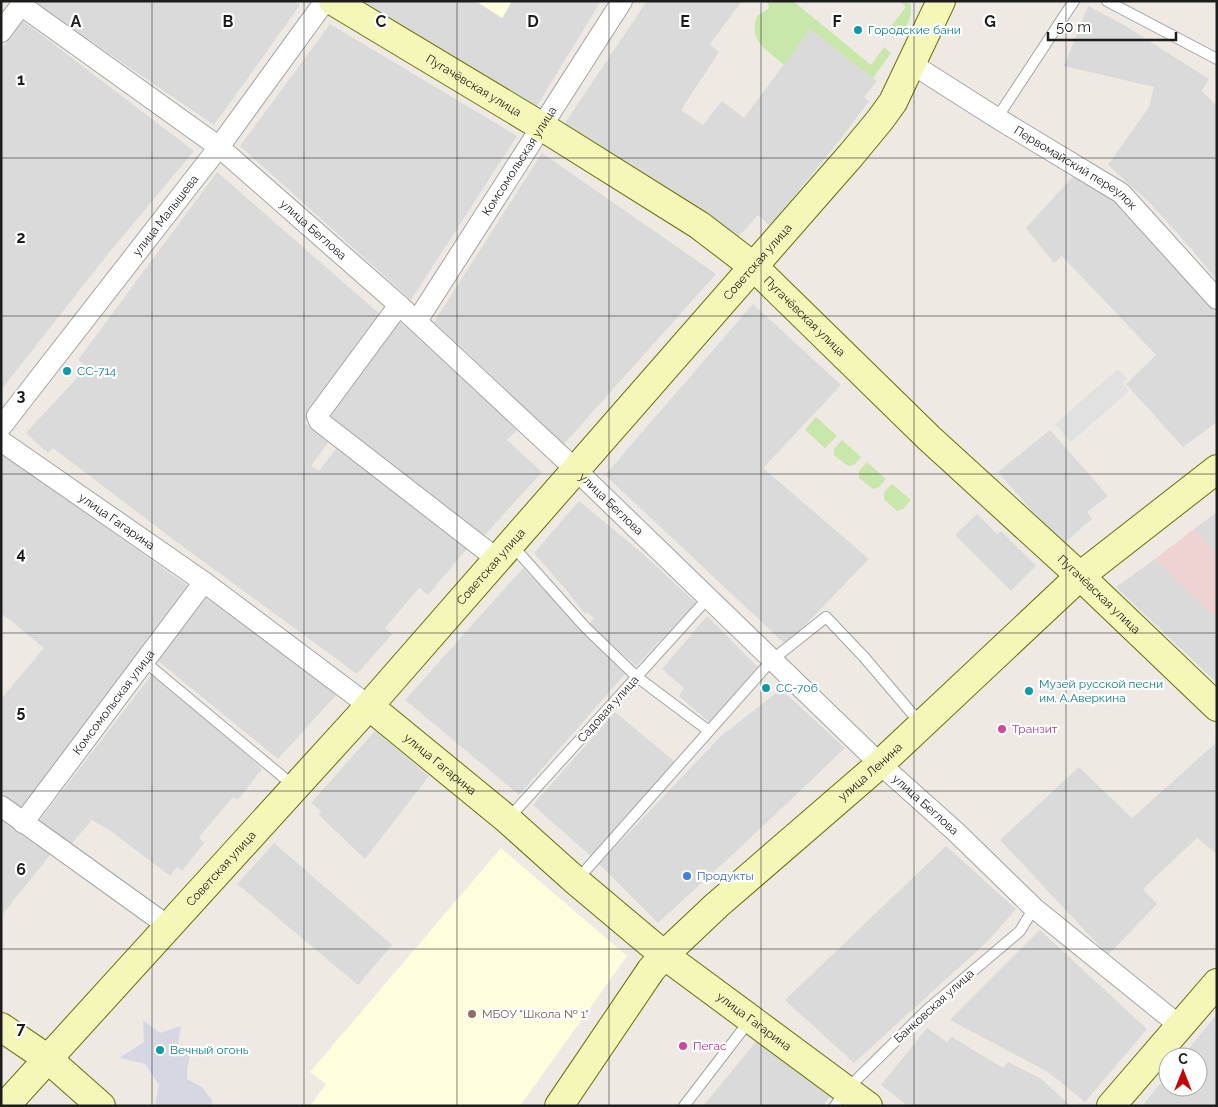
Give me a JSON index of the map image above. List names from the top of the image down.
{
  "streets": {
    "street": [
      "Пугачёвская улица",
      "Комсомольская улица",
      "Первомайский переулок",
      "улица Малышева",
      "улица Беглова",
      "Советская улица",
      "улица Гагарина",
      "улица Ленина"
    ],
    "lane": ["Садовая улица", "Банковская улица"]
  },
  "crossings": [
    ["Пугачёвская улица", "Комсомольская улица"],
    ["Пугачёвская улица", "Советская улица"],
    ["Пугачёвская улица", "улица Ленина"],
    ["Комсомольская улица", "улица Беглова"],
    ["Комсомольская улица", "улица Гагарина"],
    ["Первомайский переулок", "Советская улица"],
    ["улица Малышева", "улица Беглова"],
    ["улица Беглова", "Советская улица"],
    ["улица Беглова", "Садовая улица"],
    ["улица Беглова", "улица Ленина"],
    ["улица Беглова", "Банковская улица"],
    ["Советская улица", "улица Гагарина"],
    ["улица Гагарина", "Садовая улица"],
    ["улица Гагарина", "улица Ленина"],
    ["улица Гагарина", "Банковская улица"]
  ],
  "places": [
    "Городские бани",
    "СС-714",
    "СС-706",
    "Музей русской песни им. А.Аверкина",
    "Транзит",
    "Продукты",
    "МБОУ \"Школа № 1\"",
    "Пегас",
    "Вечный огонь"
  ],
  "scale_bar": "50 m",
  "north": "top",
  "grid": {
    "columns": [
      "A",
      "B",
      "C",
      "D",
      "E",
      "F",
      "G"
    ],
    "rows": [
      "1",
      "2",
      "3",
      "4",
      "5",
      "6",
      "7"
    ]
  }
}
